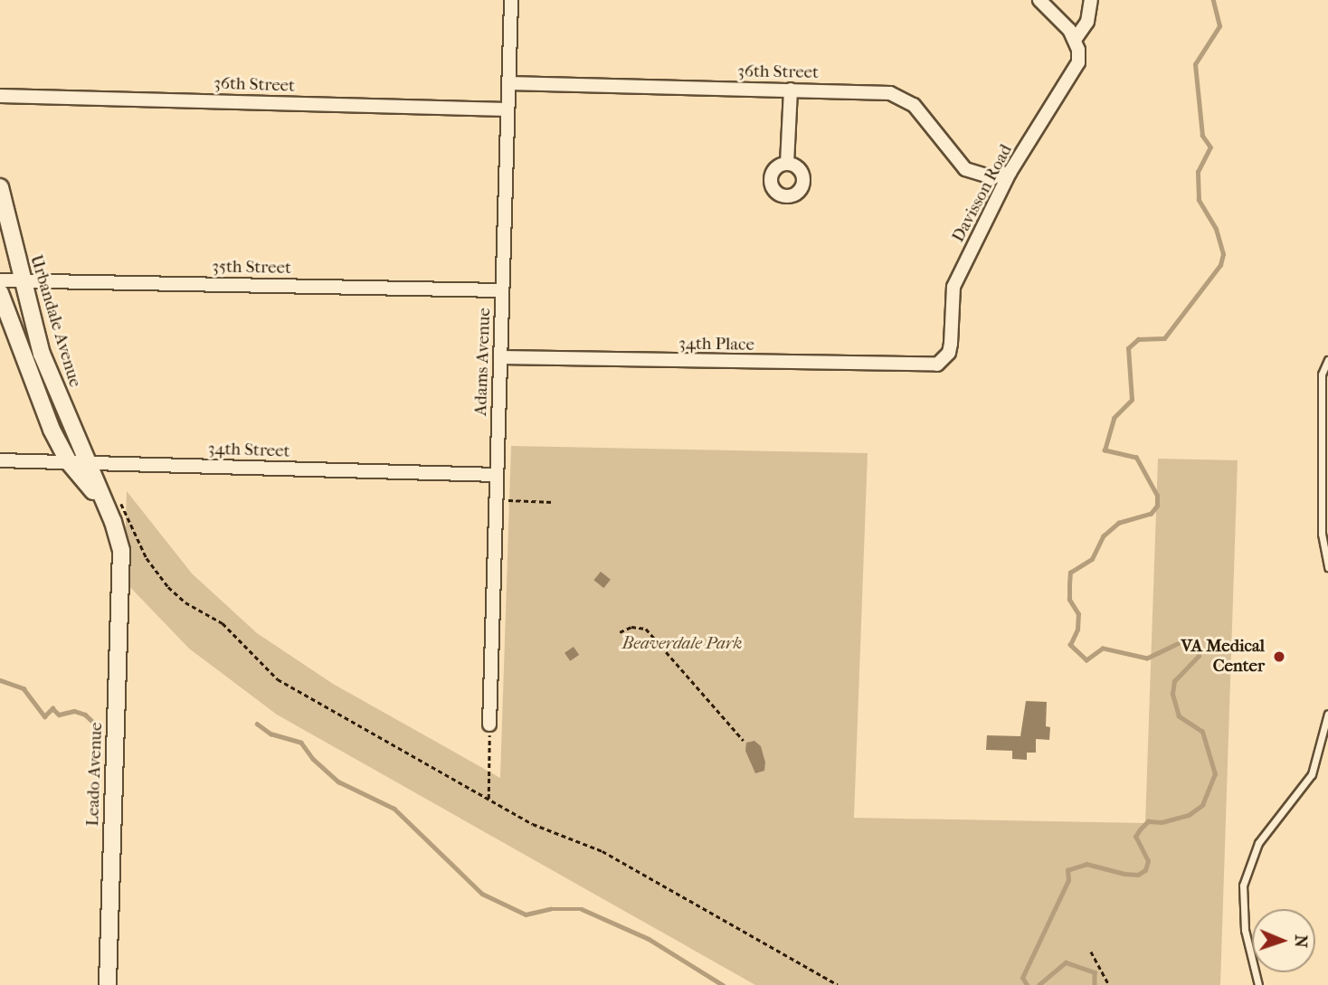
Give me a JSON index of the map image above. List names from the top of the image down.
{
  "streets": {
    "street": [
      "36th Street",
      "Davisson Road",
      "35th Street",
      "Urbandale Avenue",
      "34th Place",
      "Adams Avenue",
      "34th Street",
      "Leado Avenue"
    ]
  },
  "crossings": [
    ["36th Street", "Davisson Road"],
    ["36th Street", "Adams Avenue"],
    ["Davisson Road", "34th Place"],
    ["35th Street", "Urbandale Avenue"],
    ["35th Street", "Adams Avenue"],
    ["Urbandale Avenue", "34th Street"],
    ["Urbandale Avenue", "Leado Avenue"],
    ["34th Place", "Adams Avenue"],
    ["Adams Avenue", "34th Street"]
  ],
  "parks": ["Beaverdale Park"],
  "places": ["VA Medical Center"],
  "north": "right"
}
